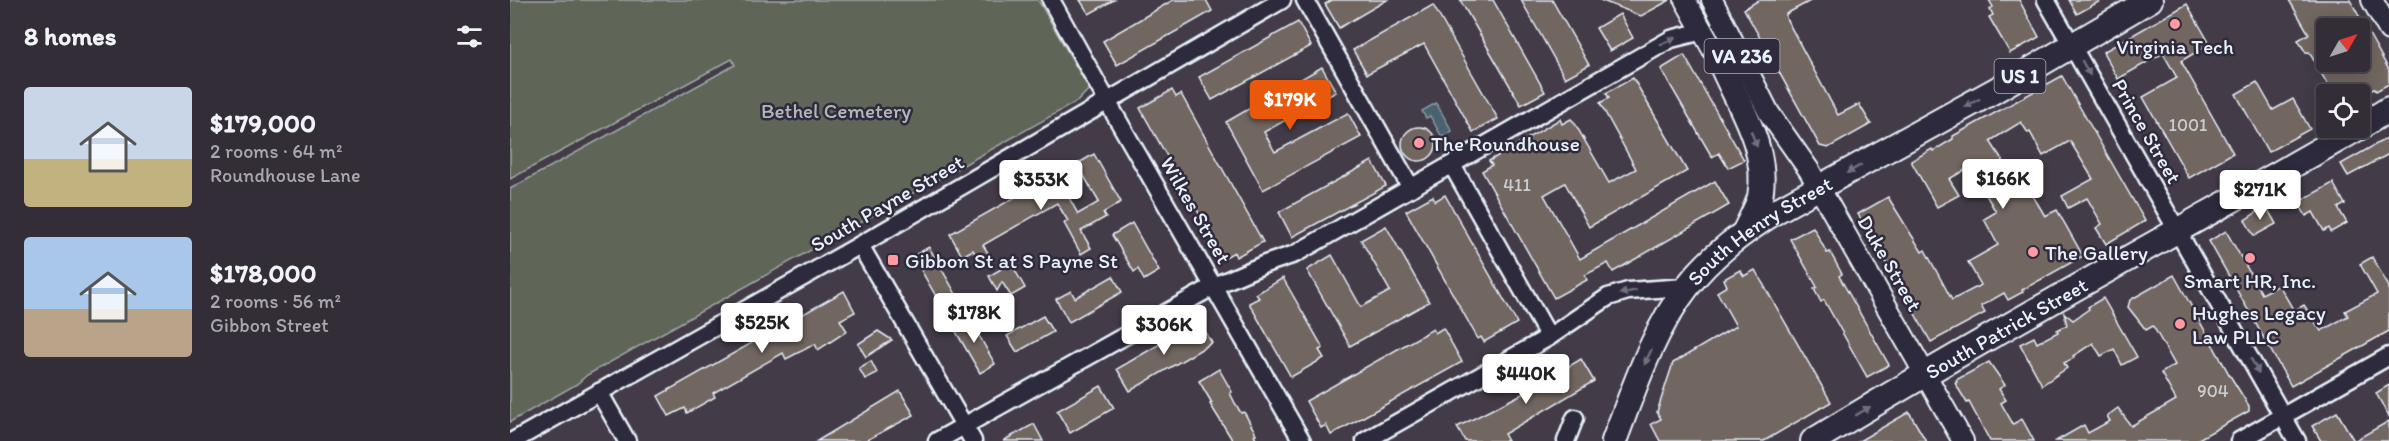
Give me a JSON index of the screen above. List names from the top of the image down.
{
  "streets": {
    "highway": ["US 1", "South Henry Street", "South Patrick Street"],
    "main road": ["VA 236", "Duke Street"],
    "street": ["Prince Street", "South Payne Street", "Wilkes Street"]
  },
  "crossings": [
    ["US 1", "South Henry Street"],
    ["Prince Street", "South Henry Street"],
    ["Prince Street", "South Patrick Street"],
    ["South Payne Street", "Wilkes Street"],
    ["South Henry Street", "Duke Street"],
    ["Duke Street", "South Patrick Street"]
  ],
  "one_way": ["Prince Street", "South Henry Street"],
  "parks": ["Bethel Cemetery"],
  "places": {
    "other": [
      "Virginia Tech",
      "The Roundhouse",
      "The Gallery",
      "Smart HR, Inc.",
      "Hughes Legacy Law PLLC"
    ],
    "transit": ["Gibbon St at S Payne St"]
  },
  "house_numbers": ["1001", "411", "904"],
  "north": "top right",
  "page": {
    "heading": "8 homes",
    "list": [
      {
        "name": "$179,000",
        "note": "2 rooms · 64 m² · Roundhouse Lane"
      },
      {
        "name": "$178,000",
        "note": "2 rooms · 56 m² · Gibbon Street"
      }
    ],
    "price": [
      "$179K",
      "$166K",
      "$353K",
      "$271K",
      "$178K",
      "$525K",
      "$306K",
      "$440K"
    ]
  }
}
